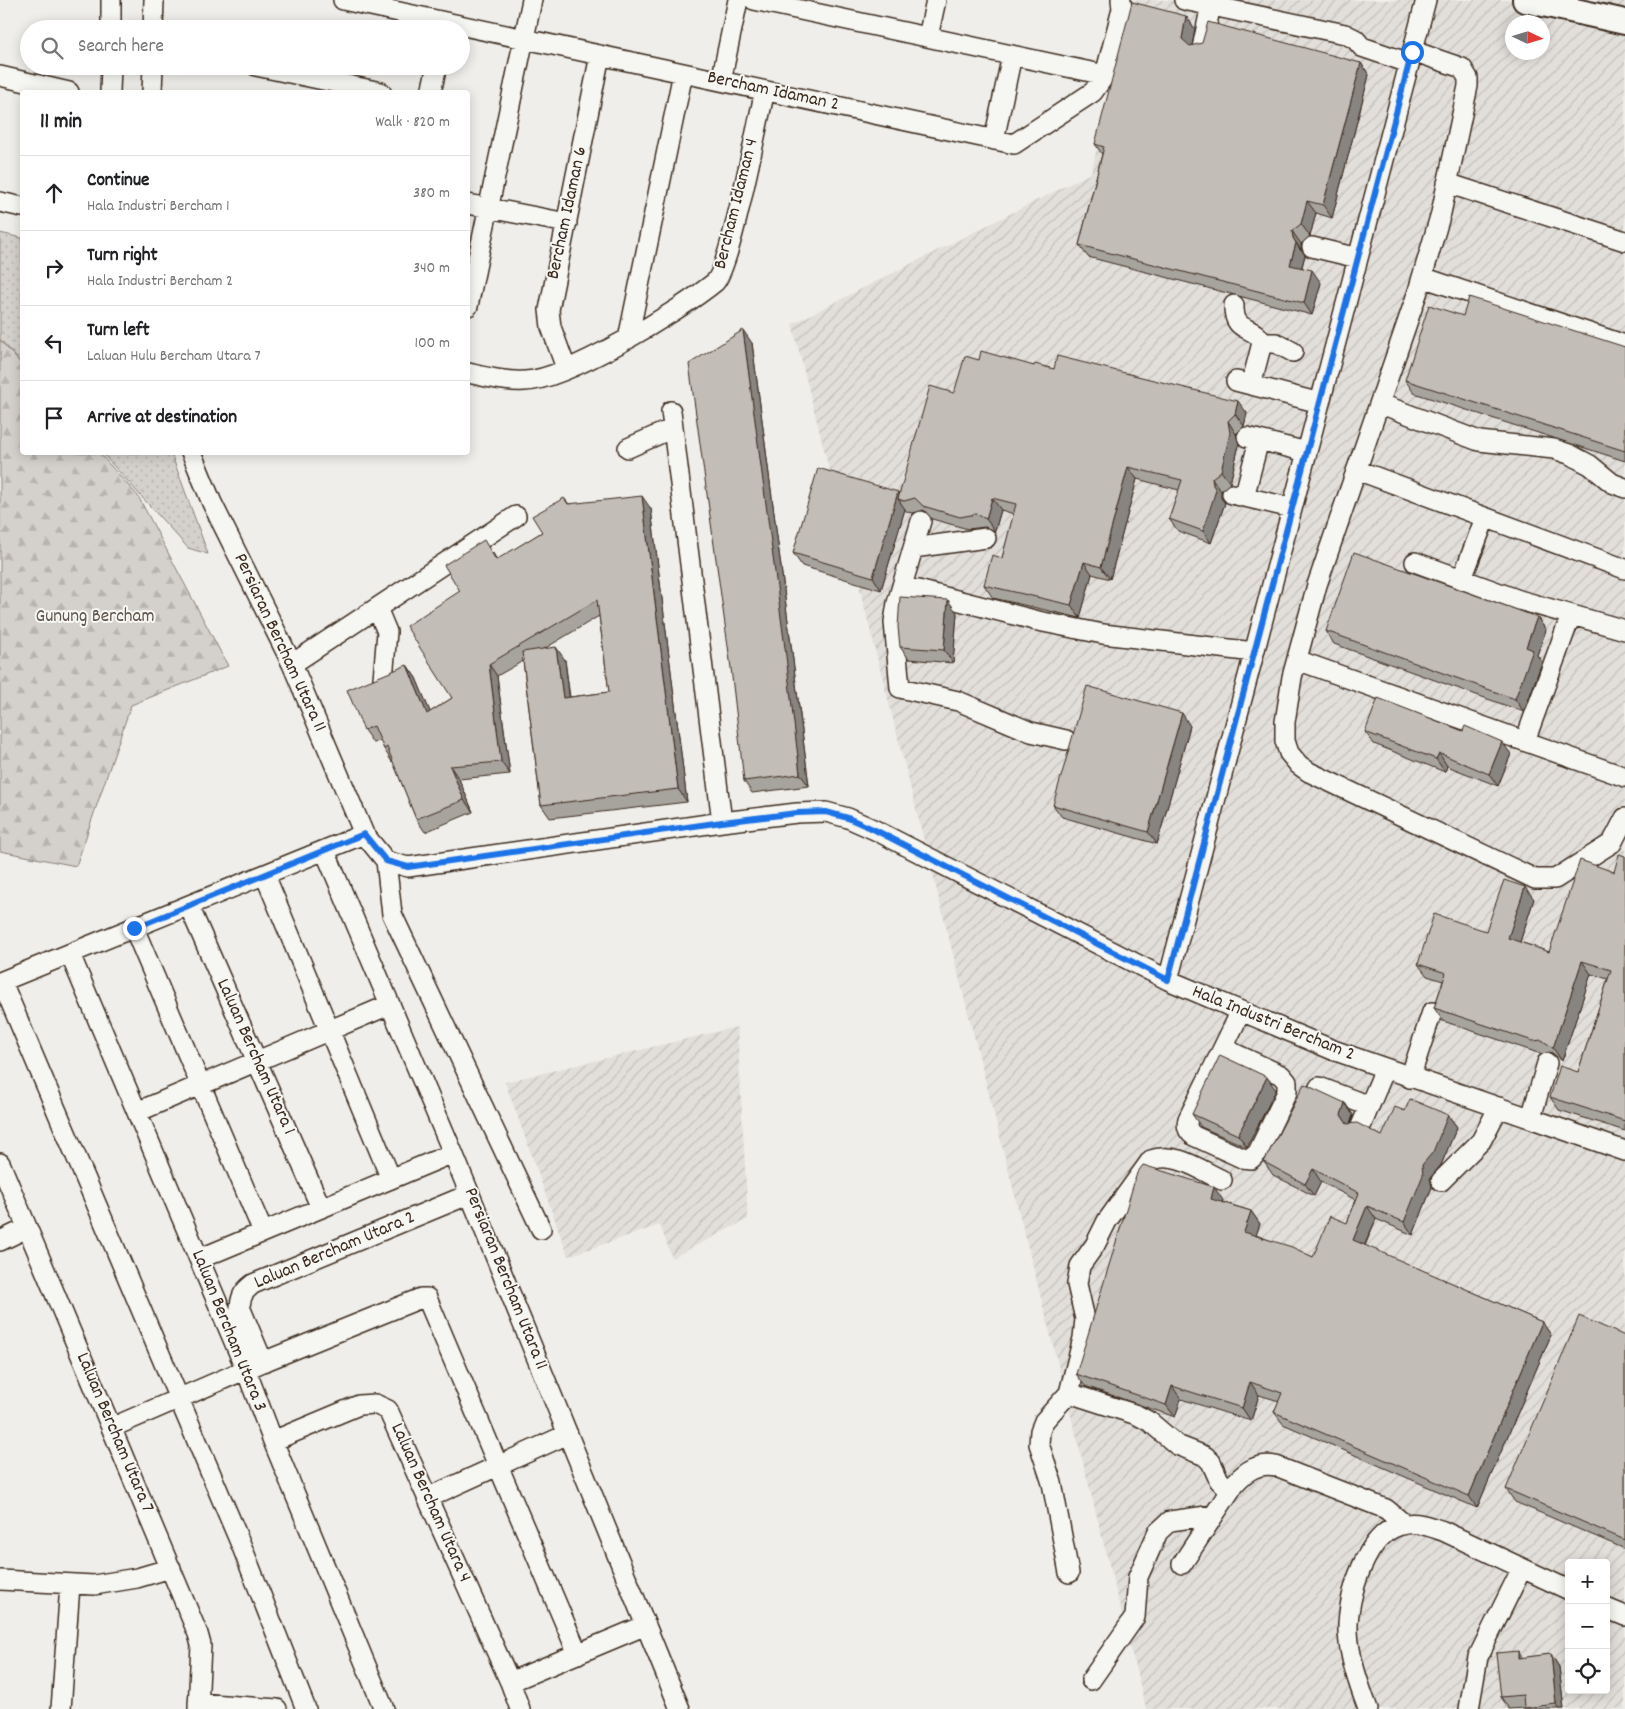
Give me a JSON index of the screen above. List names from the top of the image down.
{
  "streets": {
    "street": [
      "Bercham Idaman 2",
      "Bercham Idaman 4",
      "Bercham Idaman 6",
      "Persiaran Bercham Utara 11",
      "Hala Industri Bercham 2",
      "Laluan Bercham Utara 1",
      "Laluan Bercham Utara 2",
      "Laluan Bercham Utara 3",
      "Laluan Bercham Utara 7",
      "Laluan Bercham Utara 4"
    ]
  },
  "crossings": [
    ["Bercham Idaman 2", "Bercham Idaman 4"],
    ["Bercham Idaman 2", "Bercham Idaman 6"],
    ["Bercham Idaman 4", "Bercham Idaman 6"],
    ["Persiaran Bercham Utara 11", "Laluan Bercham Utara 2"],
    ["Laluan Bercham Utara 2", "Laluan Bercham Utara 3"],
    ["Laluan Bercham Utara 3", "Laluan Bercham Utara 4"]
  ],
  "parks": ["Gunung Bercham"],
  "north": "right",
  "page": {
    "search": "Search here",
    "heading": ["11 min", "Walk · 820 m"],
    "list": [
      ["Continue", "Hala Industri Bercham 1", "380 m"],
      ["Turn right", "Hala Industri Bercham 2", "340 m"],
      ["Turn left", "Laluan Hulu Bercham Utara 7", "100 m"],
      "Arrive at destination"
    ],
    "map_buttons": ["+", "−"]
  }
}
